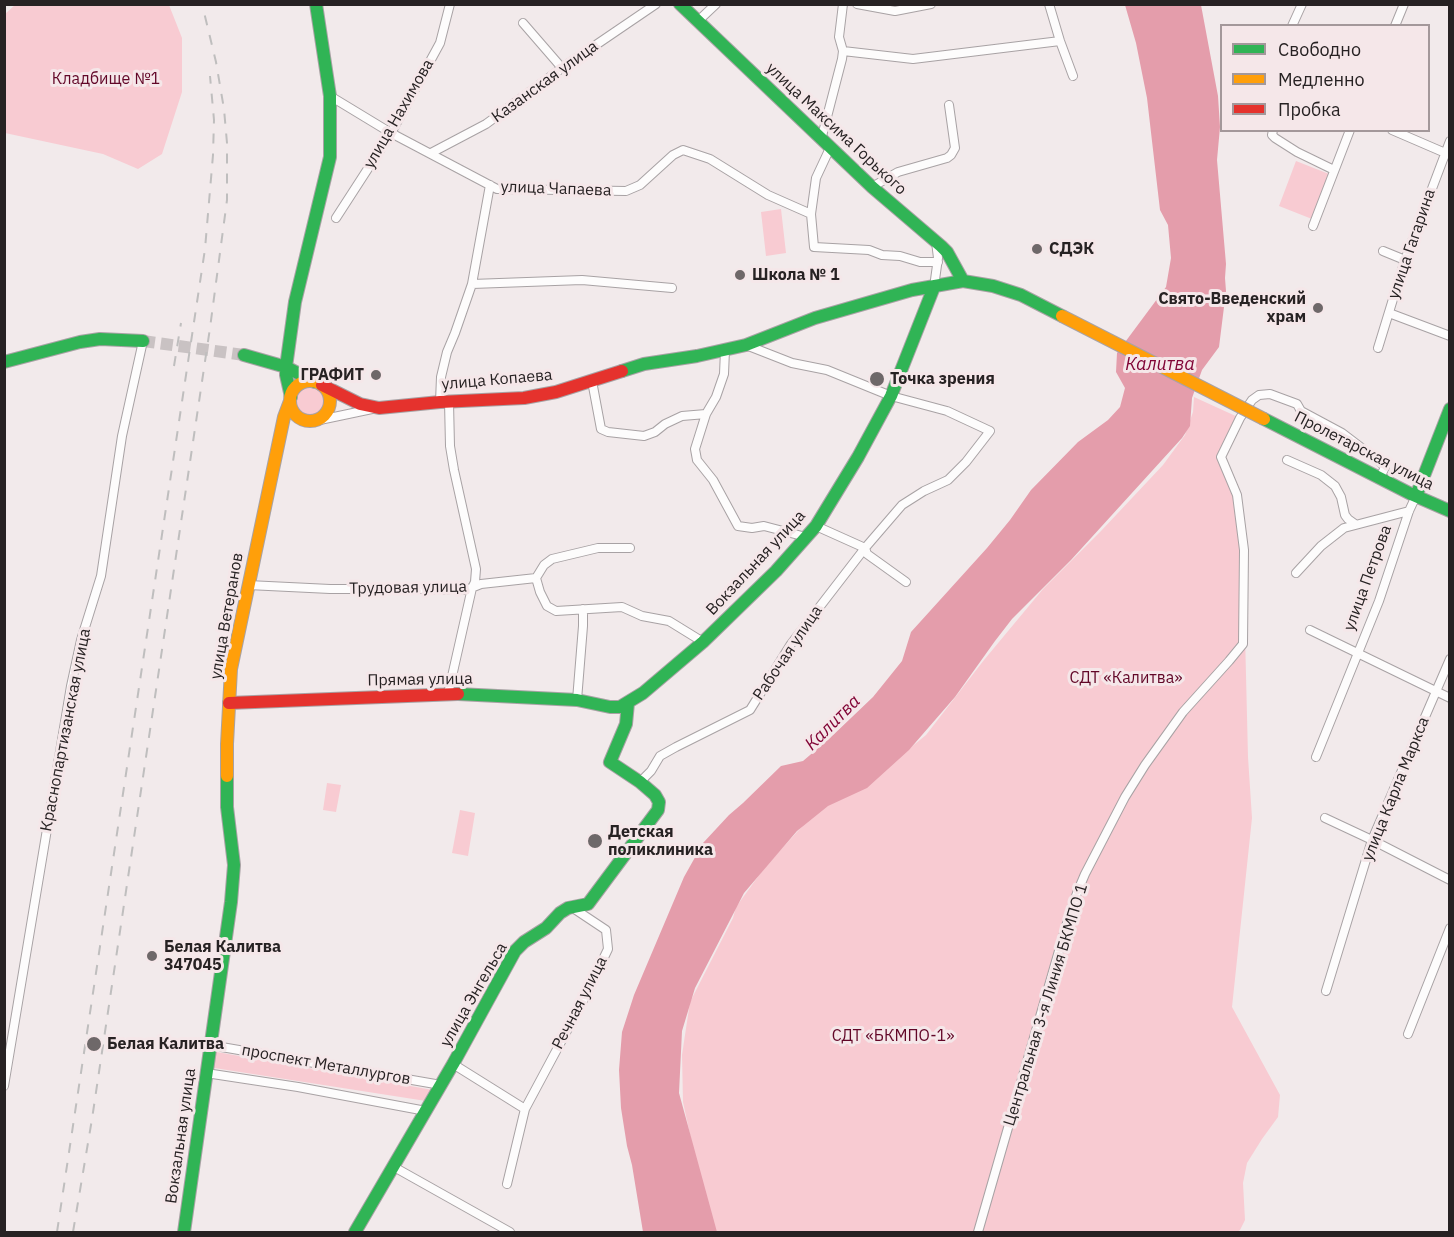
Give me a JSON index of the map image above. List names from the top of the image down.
{
  "streets": {
    "main road": [
      "улица Максима Горького",
      "улица Копаева",
      "Пролетарская улица",
      "Вокзальная улица",
      "улица Петрова",
      "улица Ветеранов",
      "Прямая улица",
      "улица Энгельса"
    ],
    "street": [
      "Казанская улица",
      "улица Нахимова",
      "улица Чапаева",
      "улица Гагарина",
      "Трудовая улица",
      "Рабочая улица",
      "Краснопартизанская улица",
      "улица Карла Маркса",
      "Речная улица",
      "Центральная 3-я Линия БКМПО 1",
      "проспект Металлургов"
    ]
  },
  "crossings": [
    ["Казанская улица", "улица Чапаева"],
    ["улица Нахимова", "улица Чапаева"],
    ["улица Максима Горького", "улица Копаева"],
    ["улица Максима Горького", "Пролетарская улица"],
    ["улица Копаева", "Пролетарская улица"],
    ["улица Копаева", "Вокзальная улица"],
    ["улица Копаева", "улица Ветеранов"],
    ["Пролетарская улица", "улица Петрова"],
    ["Пролетарская улица", "Центральная 3-я Линия БКМПО 1"],
    ["Вокзальная улица", "улица Ветеранов"],
    ["Вокзальная улица", "Рабочая улица"],
    ["Вокзальная улица", "Прямая улица"],
    ["Вокзальная улица", "улица Энгельса"],
    ["Вокзальная улица", "проспект Металлургов"],
    ["Трудовая улица", "улица Ветеранов"],
    ["улица Ветеранов", "Прямая улица"],
    ["Рабочая улица", "улица Энгельса"],
    ["улица Энгельса", "Речная улица"],
    ["улица Энгельса", "проспект Металлургов"]
  ],
  "water": ["Калитва"],
  "parks": ["Кладбище №1", "СДТ «Калитва»", "СДТ «БКМПО-1»"],
  "places": [
    "СДЭК",
    "Школа № 1",
    "Свято-Введенский храм",
    "ГРАФИТ",
    "Точка зрения",
    "Детская поликлиника",
    "Белая Калитва 347045",
    "Белая Калитва"
  ],
  "legend": ["Свободно", "Медленно", "Пробка"]
}
